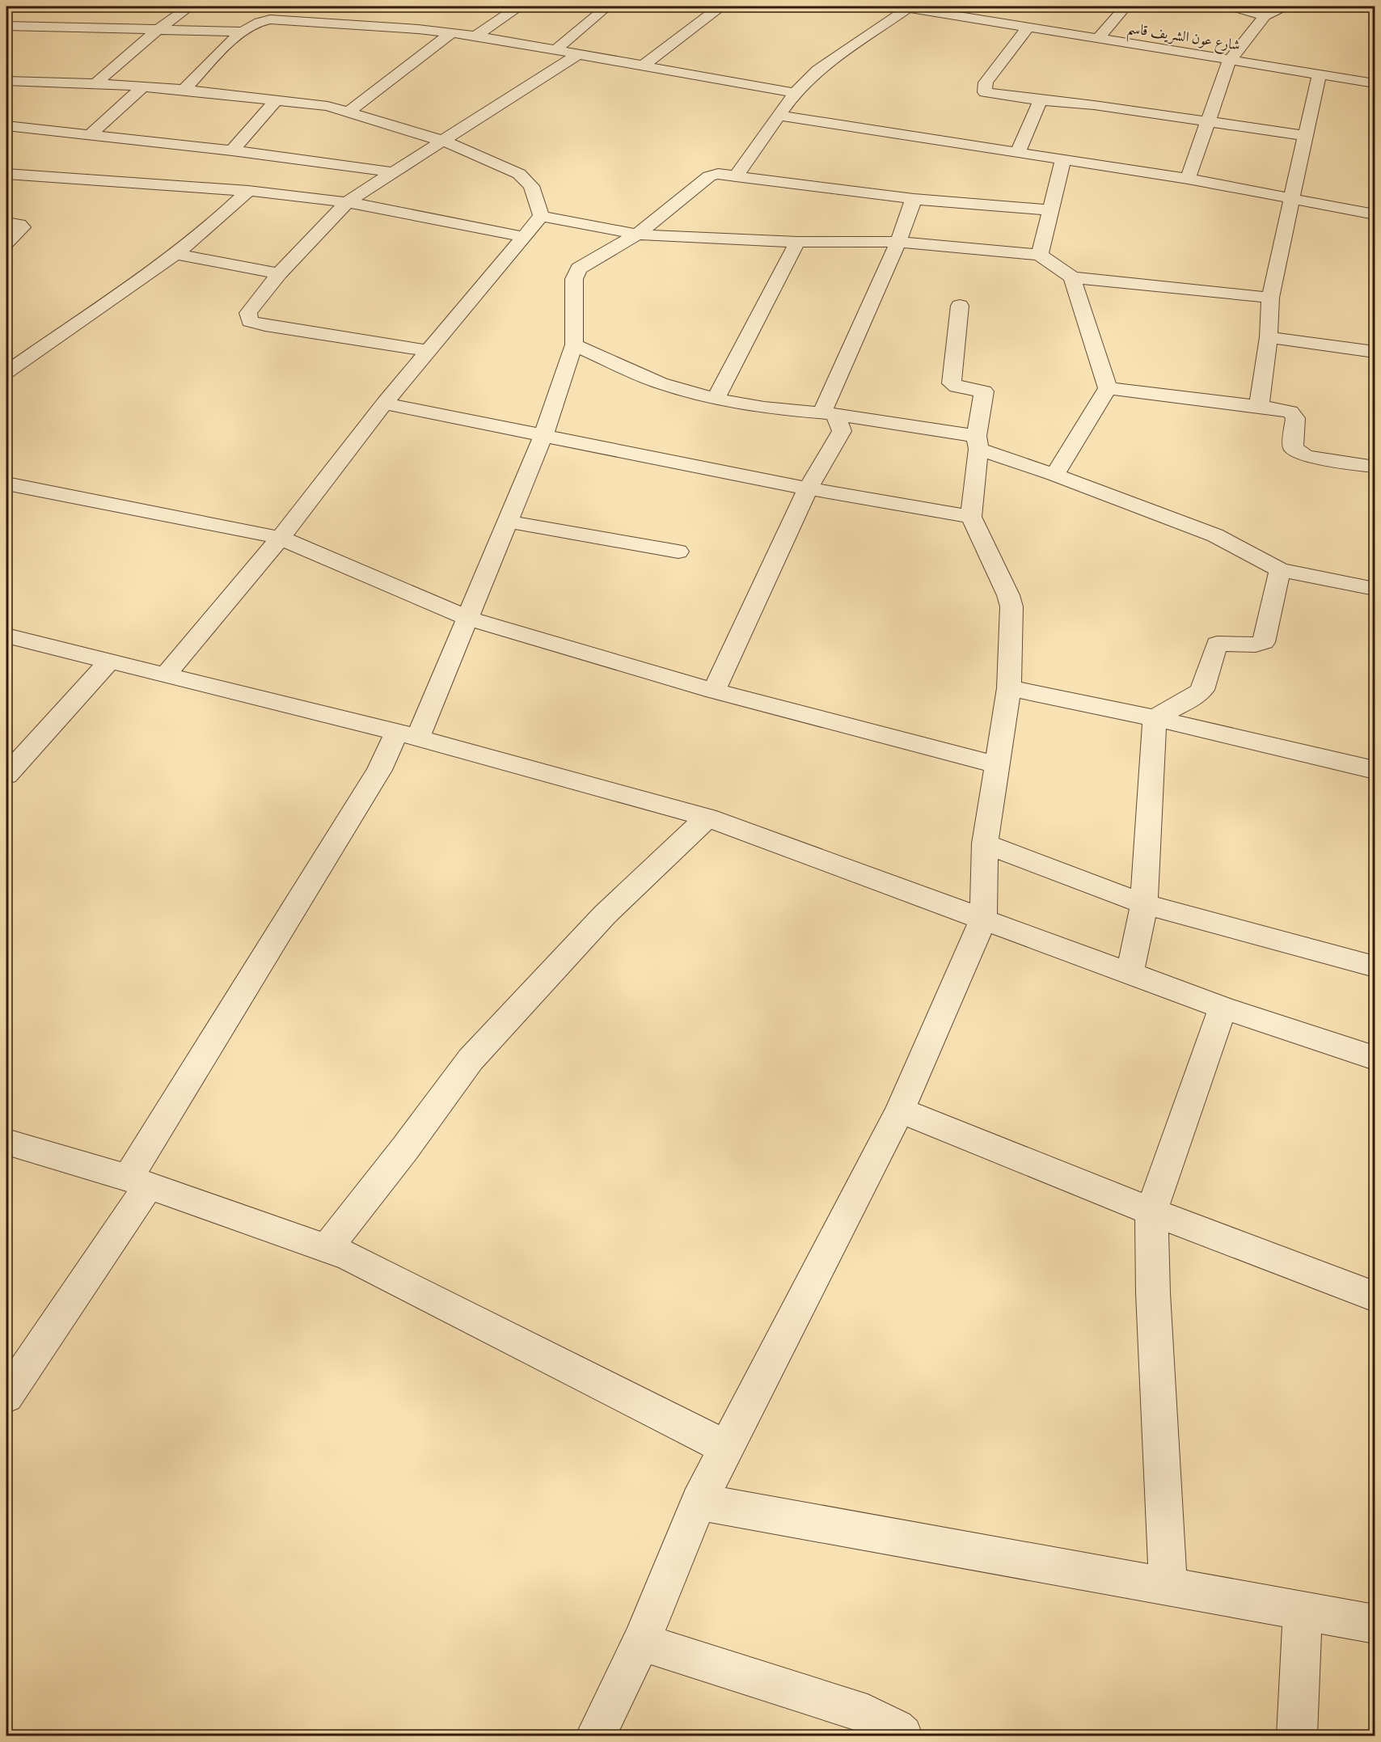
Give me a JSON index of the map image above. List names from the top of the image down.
{
  "streets": {
    "street": ["شارع عون الشريف قاسم"]
  }
}
